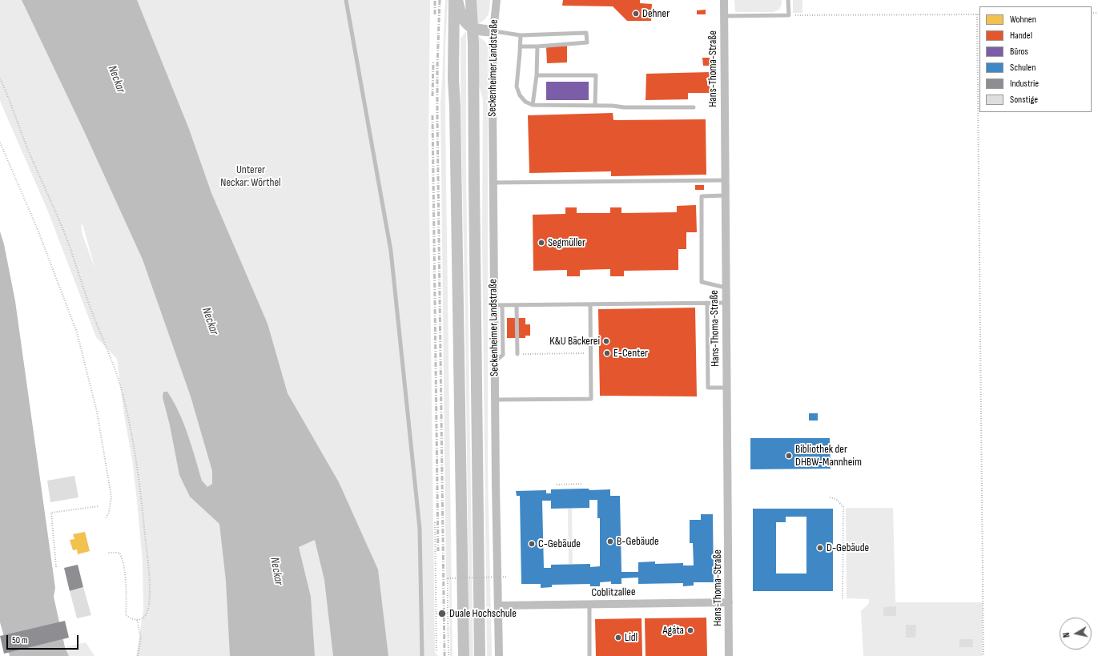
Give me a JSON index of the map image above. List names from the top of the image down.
{
  "streets": {
    "main road": ["Seckenheimer Landstraße"],
    "street": ["Hans-Thoma-Straße", "Coblitzallee"]
  },
  "crossings": [
    ["Seckenheimer Landstraße", "Coblitzallee"],
    ["Hans-Thoma-Straße", "Coblitzallee"]
  ],
  "water": ["Neckar"],
  "parks": ["Unterer Neckar: Wörthel"],
  "places": [
    "Dehner",
    "Segmüller",
    "K&U Bäckerei",
    "E-Center",
    "Bibliothek der DHBW-Mannheim",
    "B-Gebäude",
    "C-Gebäude",
    "D-Gebäude",
    "Duale Hochschule",
    "Agáta",
    "Lidl"
  ],
  "legend": [
    "Wohnen",
    "Handel",
    "Büros",
    "Schulen",
    "Industrie",
    "Sonstige"
  ],
  "scale_bar": "50 m",
  "north": "left"
}
